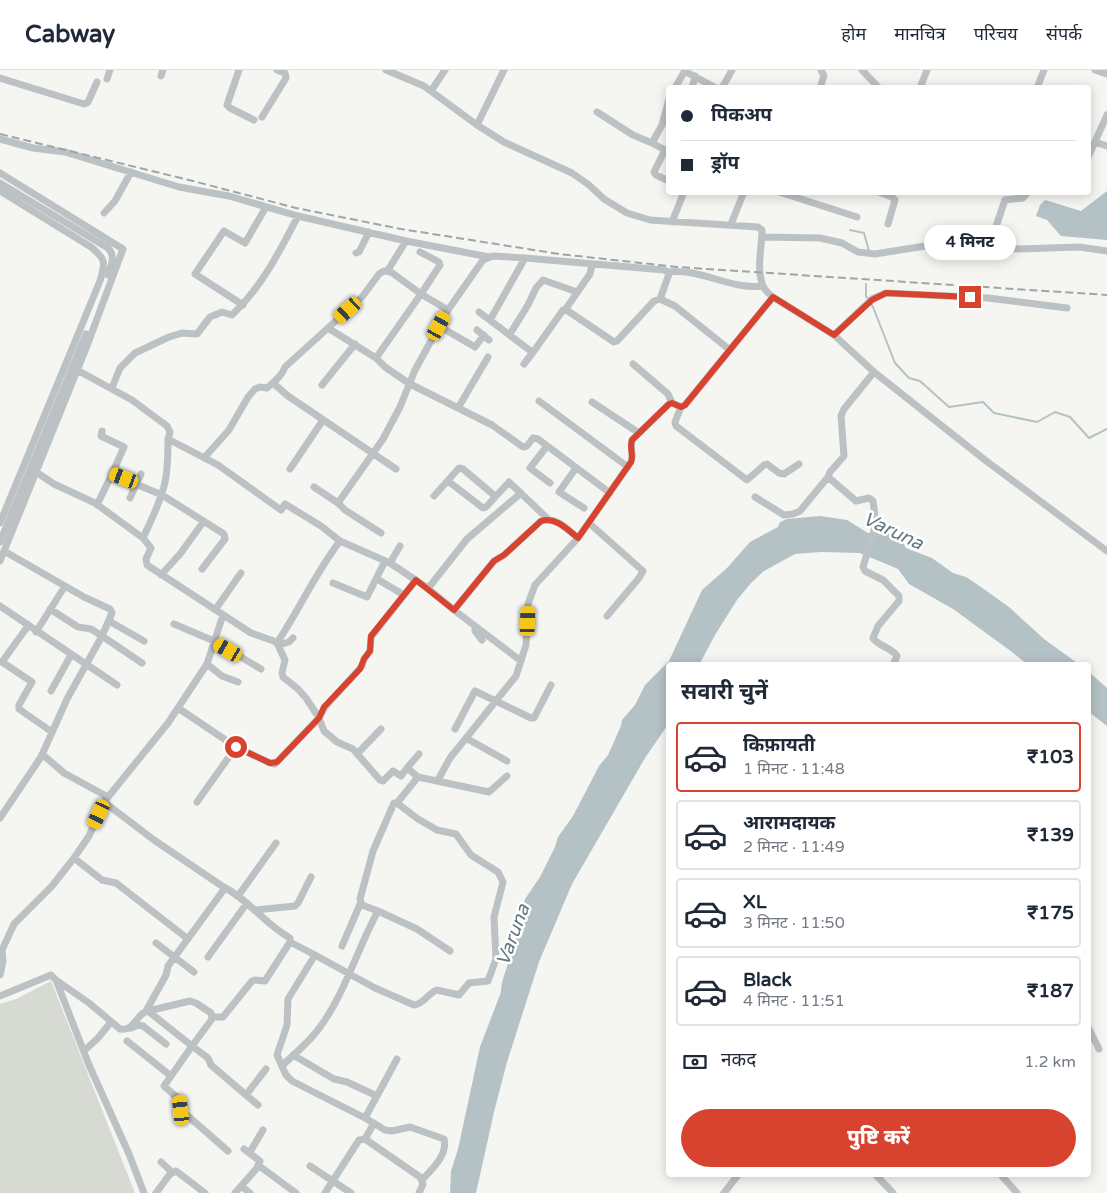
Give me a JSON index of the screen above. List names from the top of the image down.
{
  "water": ["Varuna"],
  "page": {
    "header": "Cabway",
    "nav": [
      "होम",
      "मानचित्र",
      "परिचय",
      "संपर्क"
    ],
    "banner": ["पिकअप", "ड्रॉप"],
    "bubble": "4 मिनट",
    "heading": "सवारी चुनें",
    "list": [
      {
        "name": "किफ़ायती",
        "note": "1 मिनट · 11:48",
        "value": "₹103"
      },
      {
        "name": "आरामदायक",
        "note": "2 मिनट · 11:49",
        "value": "₹139"
      },
      {
        "name": "XL",
        "note": "3 मिनट · 11:50",
        "value": "₹175"
      },
      {
        "name": "Black",
        "note": "4 मिनट · 11:51",
        "value": "₹187"
      }
    ],
    "pay": ["नकद", "1.2 km"],
    "buttons": "पुष्टि करें"
  }
}
